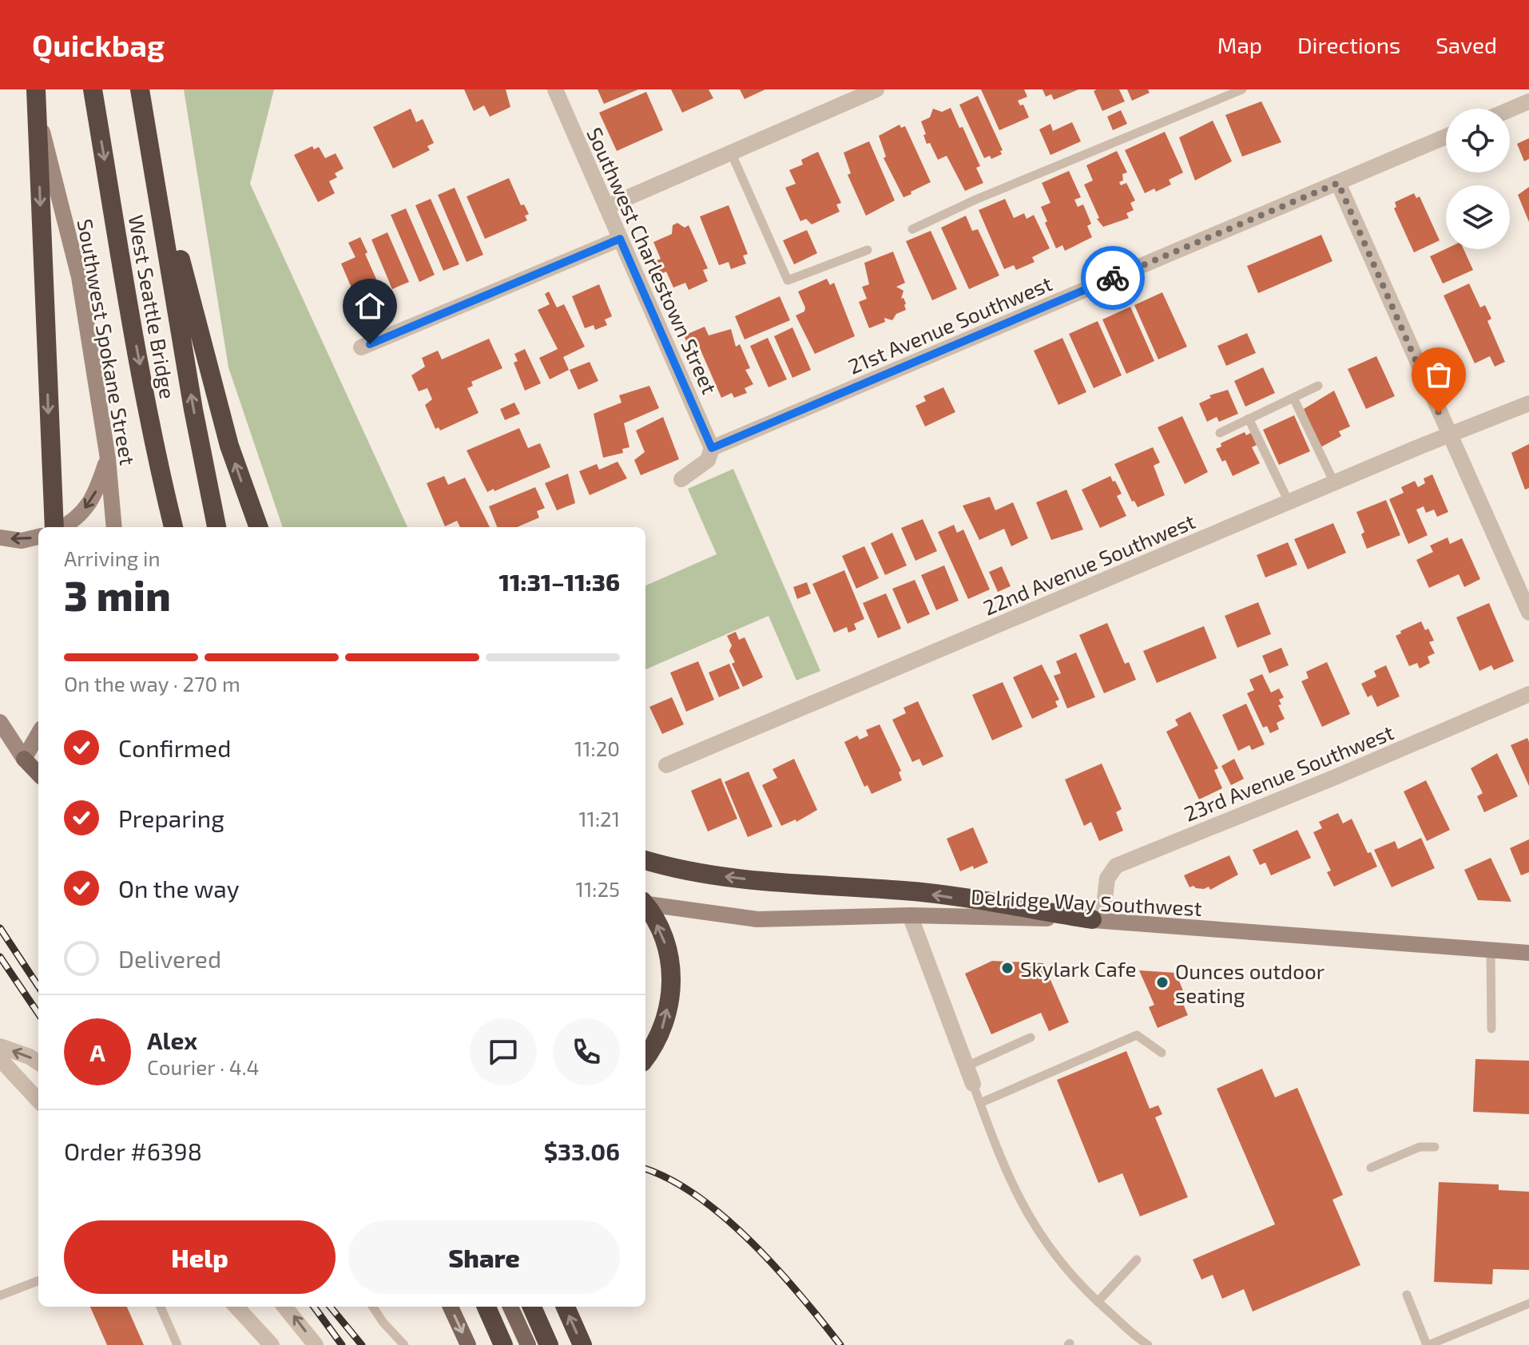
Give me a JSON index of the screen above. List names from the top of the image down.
{
  "streets": {
    "highway": ["West Seattle Bridge"],
    "main road": ["Southwest Spokane Street", "Delridge Way Southwest"],
    "street": [
      "Southwest Charlestown Street",
      "21st Avenue Southwest",
      "22nd Avenue Southwest",
      "23rd Avenue Southwest"
    ]
  },
  "crossings": [
    ["Southwest Charlestown Street", "21st Avenue Southwest"],
    ["23rd Avenue Southwest", "Delridge Way Southwest"]
  ],
  "places": ["Skylark Cafe", "Ounces outdoor seating"],
  "page": {
    "header": "Quickbag",
    "nav": ["Map", "Directions", "Saved"],
    "heading": ["3 min", "Arriving in", "11:31–11:36"],
    "panel": [
      "Alex",
      "Courier · 4.4",
      "Order #6398",
      "$33.06"
    ],
    "bar": "On the way · 270 m",
    "list": [
      ["Confirmed", "11:20"],
      ["Preparing", "11:21"],
      ["On the way", "11:25"],
      "Delivered"
    ],
    "round": "A",
    "buttons": ["Help", "Share"]
  }
}
